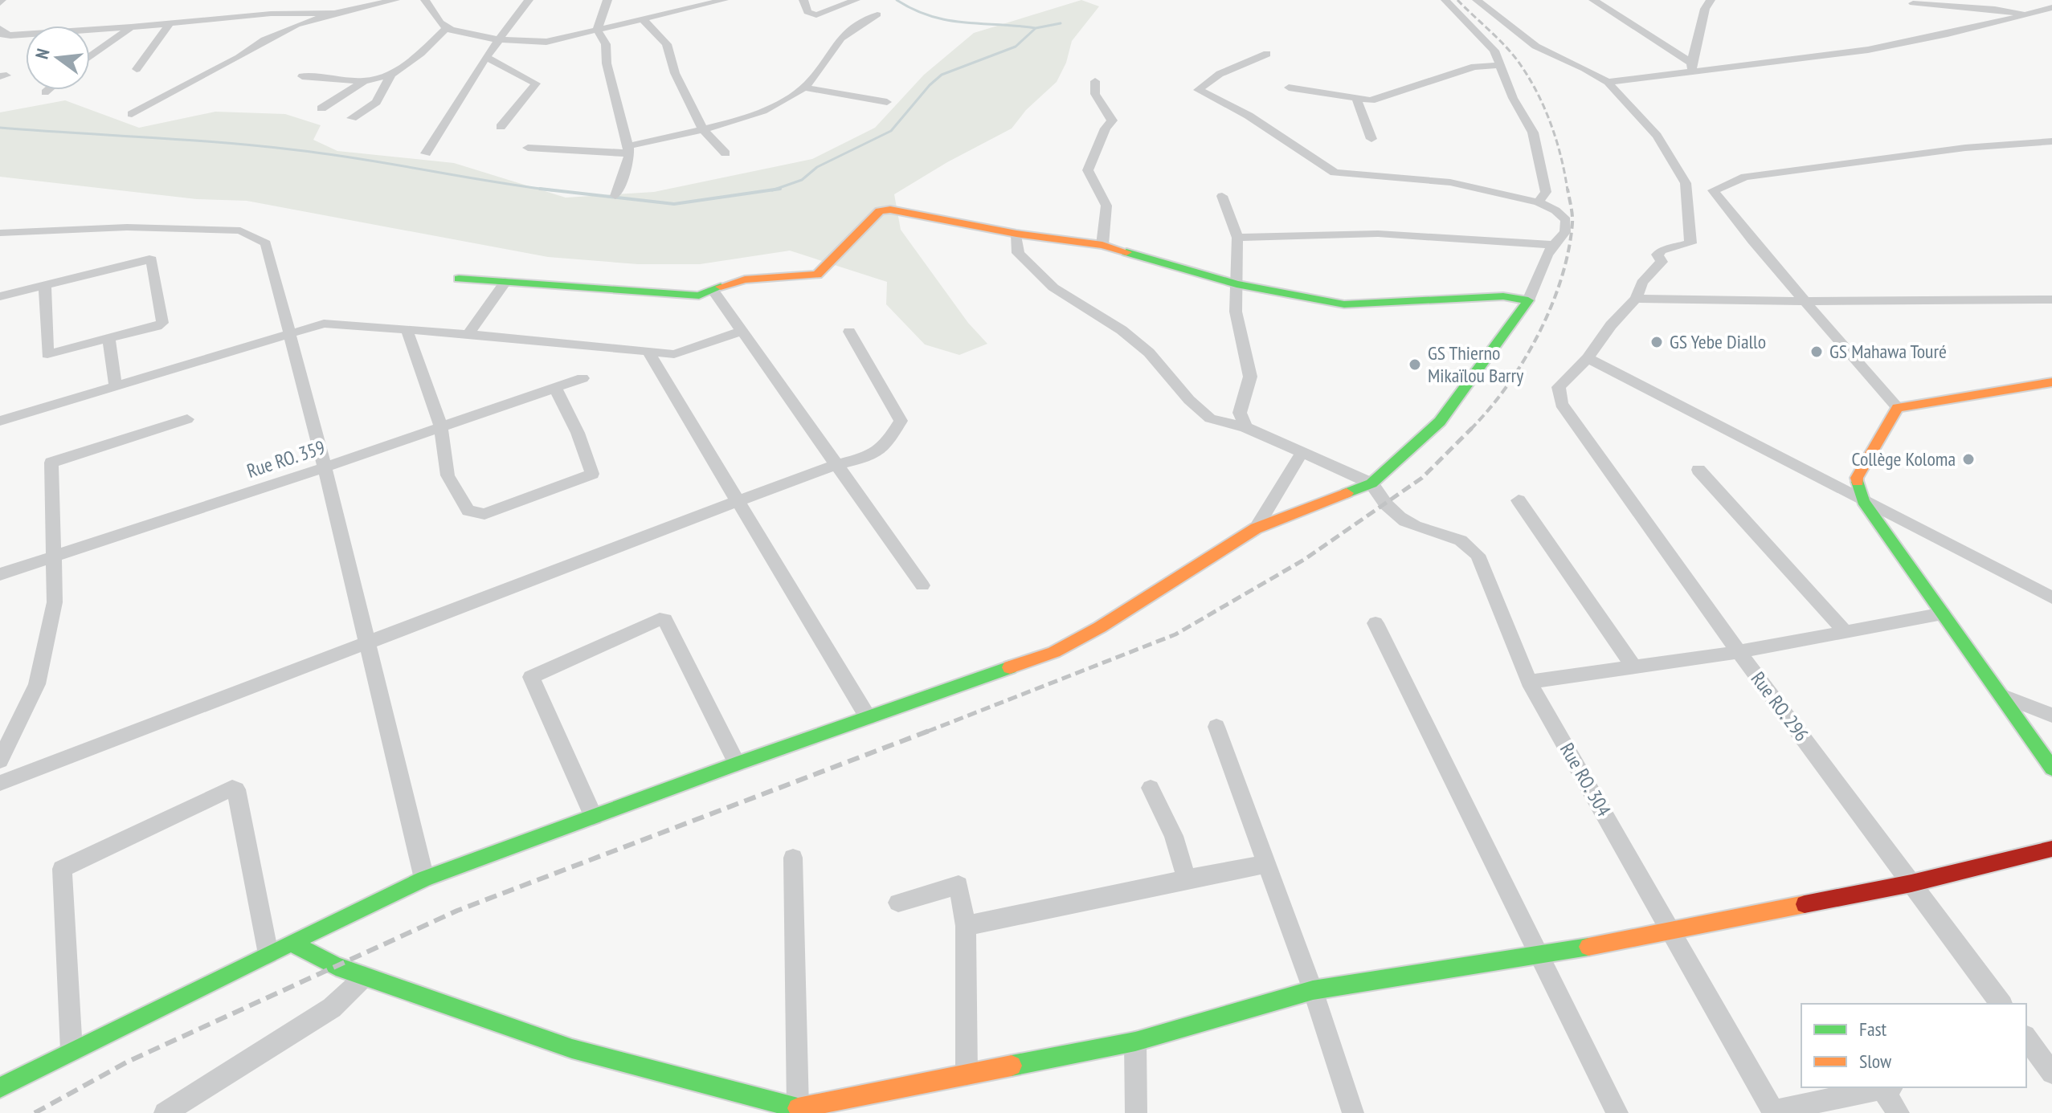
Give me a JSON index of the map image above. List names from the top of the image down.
{
  "streets": {
    "street": ["Rue RO. 359", "Rue RO. 296", "Rue RO. 304"]
  },
  "places": [
    "GS Yebe Diallo",
    "GS Mahawa Touré",
    "GS Thierno Mikaïlou Barry",
    "Collège Koloma"
  ],
  "legend": ["Fast", "Slow"],
  "north": "left"
}
